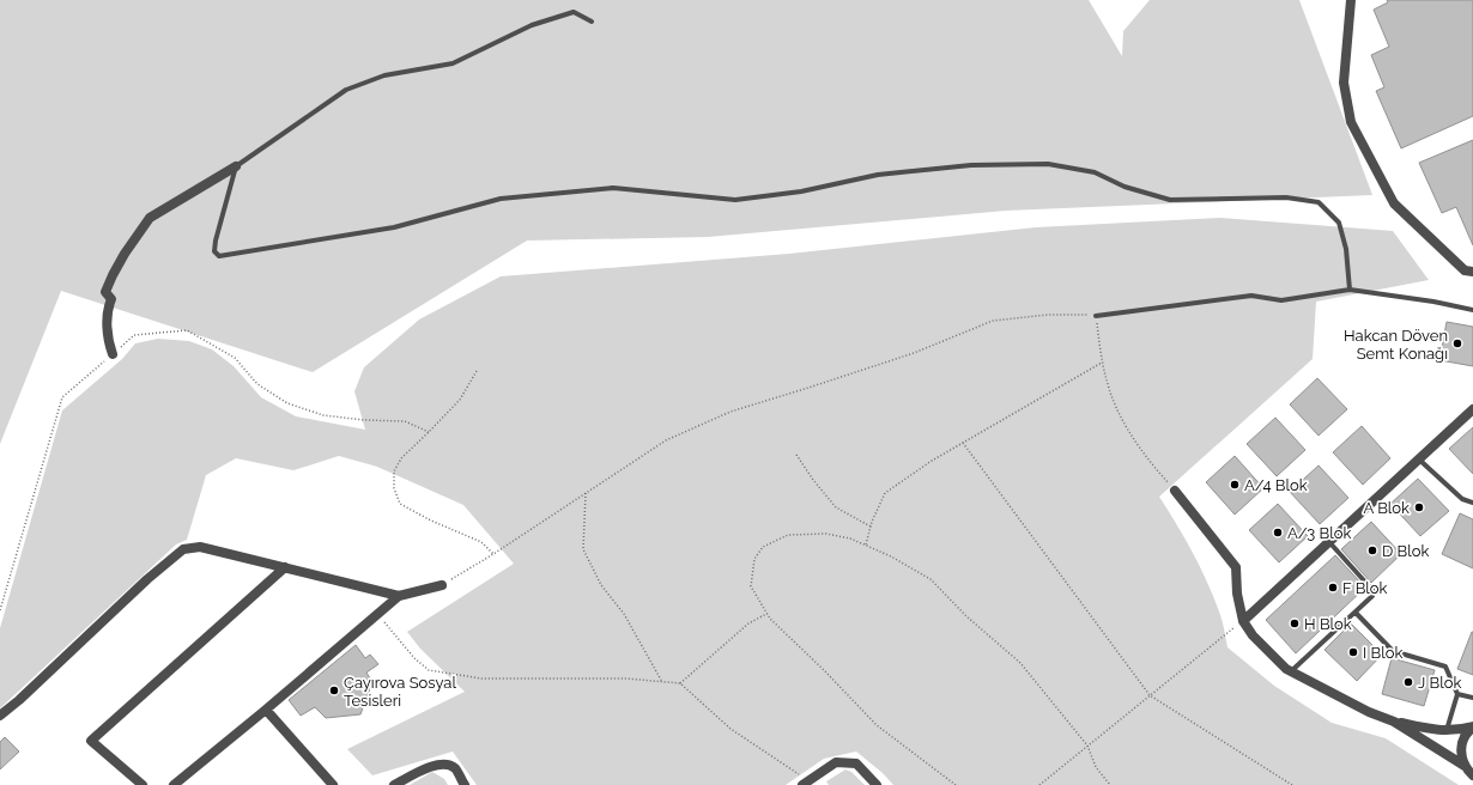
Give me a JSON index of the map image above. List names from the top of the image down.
{
  "places": [
    "Hakcan Döven Semt Konağı",
    "A/4 Blok",
    "A Blok",
    "A/3 Blok",
    "D Blok",
    "F Blok",
    "H Blok",
    "I Blok",
    "J Blok",
    "Çayırova Sosyal Tesisleri"
  ]
}
